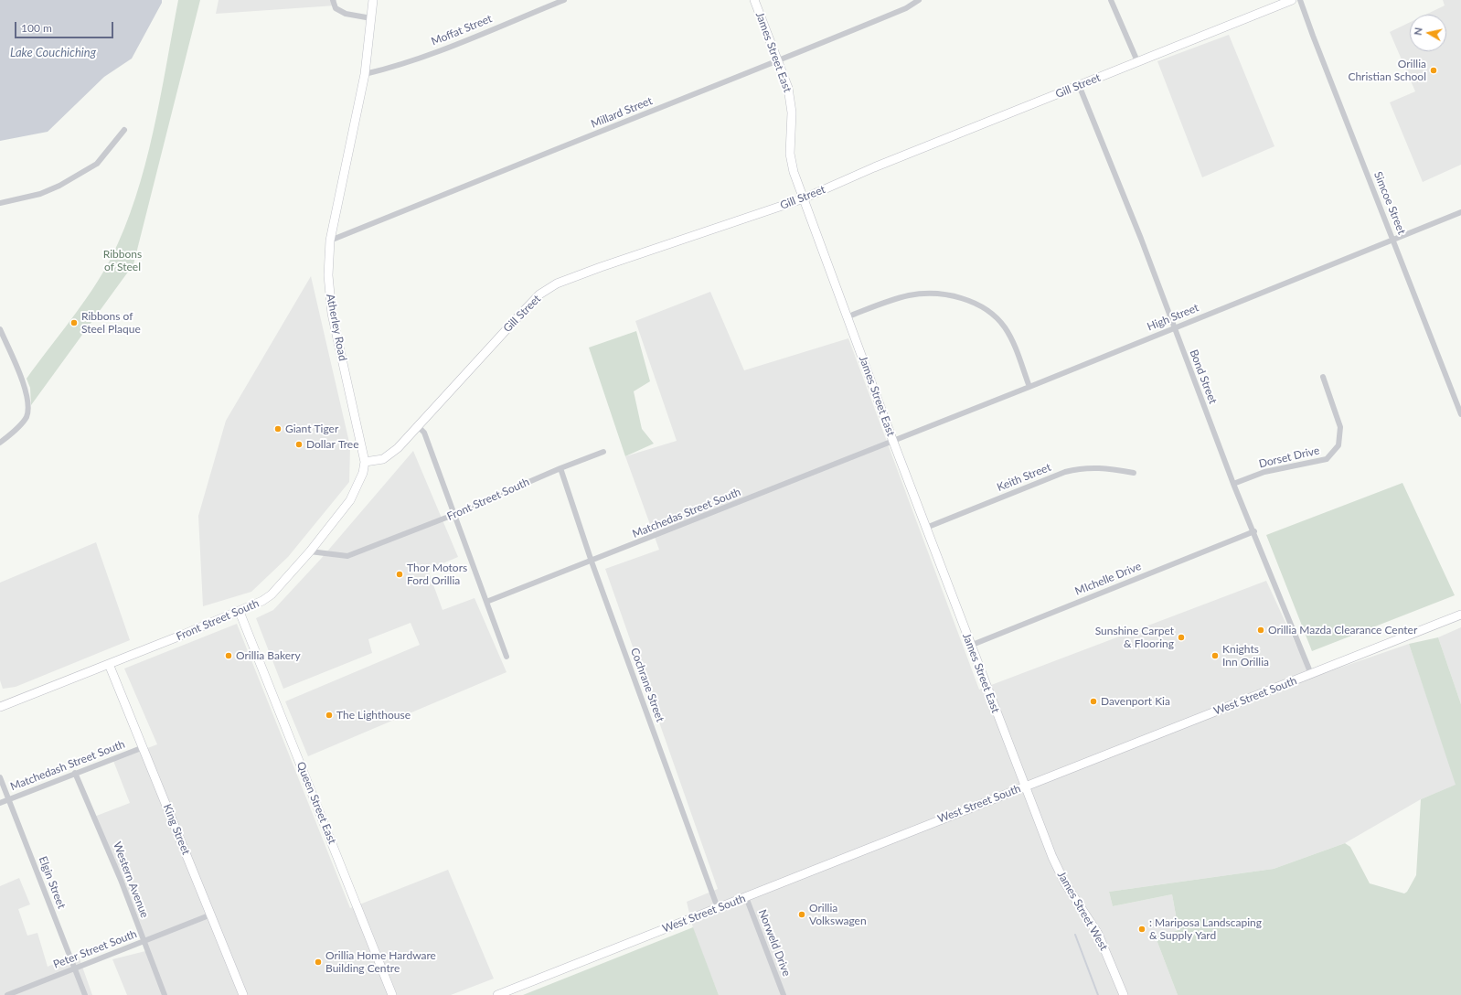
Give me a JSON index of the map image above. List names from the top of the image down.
{
  "streets": {
    "street": [
      "Moffat Street",
      "James Street East",
      "Gill Street",
      "Millard Street",
      "Simcoe Street",
      "High Street",
      "Atherley Road",
      "Bond Street",
      "Dorset Drive",
      "Keith Street",
      "Front Street South",
      "Matchedas Street South",
      "MIchelle Drive",
      "Cochrane Street",
      "West Street South",
      "Matchedash Street South",
      "Queen Street East",
      "King Street",
      "Western Avenue",
      "Elgin Street",
      "James Street West",
      "Norweld Drive",
      "Peter Street South"
    ]
  },
  "crossings": [
    ["Moffat Street", "Atherley Road"],
    ["James Street East", "Gill Street"],
    ["James Street East", "Millard Street"],
    ["James Street East", "High Street"],
    ["James Street East", "Keith Street"],
    ["James Street East", "Matchedas Street South"],
    ["James Street East", "MIchelle Drive"],
    ["James Street East", "West Street South"],
    ["James Street East", "James Street West"],
    ["Gill Street", "Atherley Road"],
    ["Gill Street", "Bond Street"],
    ["Millard Street", "Atherley Road"],
    ["Simcoe Street", "High Street"],
    ["High Street", "Bond Street"],
    ["High Street", "Matchedas Street South"],
    ["Atherley Road", "Front Street South"],
    ["Bond Street", "Dorset Drive"],
    ["Bond Street", "MIchelle Drive"],
    ["Bond Street", "West Street South"],
    ["Front Street South", "Cochrane Street"],
    ["Front Street South", "Queen Street East"],
    ["Front Street South", "King Street"],
    ["Matchedas Street South", "Cochrane Street"],
    ["Cochrane Street", "West Street South"],
    ["West Street South", "James Street West"],
    ["West Street South", "Norweld Drive"],
    ["Matchedash Street South", "King Street"],
    ["Matchedash Street South", "Western Avenue"],
    ["Matchedash Street South", "Elgin Street"],
    ["King Street", "Peter Street South"],
    ["Western Avenue", "Peter Street South"],
    ["Elgin Street", "Peter Street South"]
  ],
  "water": ["Lake Couchiching"],
  "parks": ["Ribbons of Steel"],
  "places": [
    "Orillia Christian School",
    "Ribbons of Steel Plaque",
    "Giant Tiger",
    "Dollar Tree",
    "Thor Motors Ford Orillia",
    "Orillia Mazda Clearance Center",
    "Sunshine Carpet & Flooring",
    "Orillia Bakery",
    "Knights Inn Orillia",
    "Davenport Kia",
    "The Lighthouse",
    "Orillia Volkswagen",
    ": Mariposa Landscaping & Supply Yard",
    "Orillia Home Hardware Building Centre"
  ],
  "scale_bar": "100 m",
  "north": "left"
}
